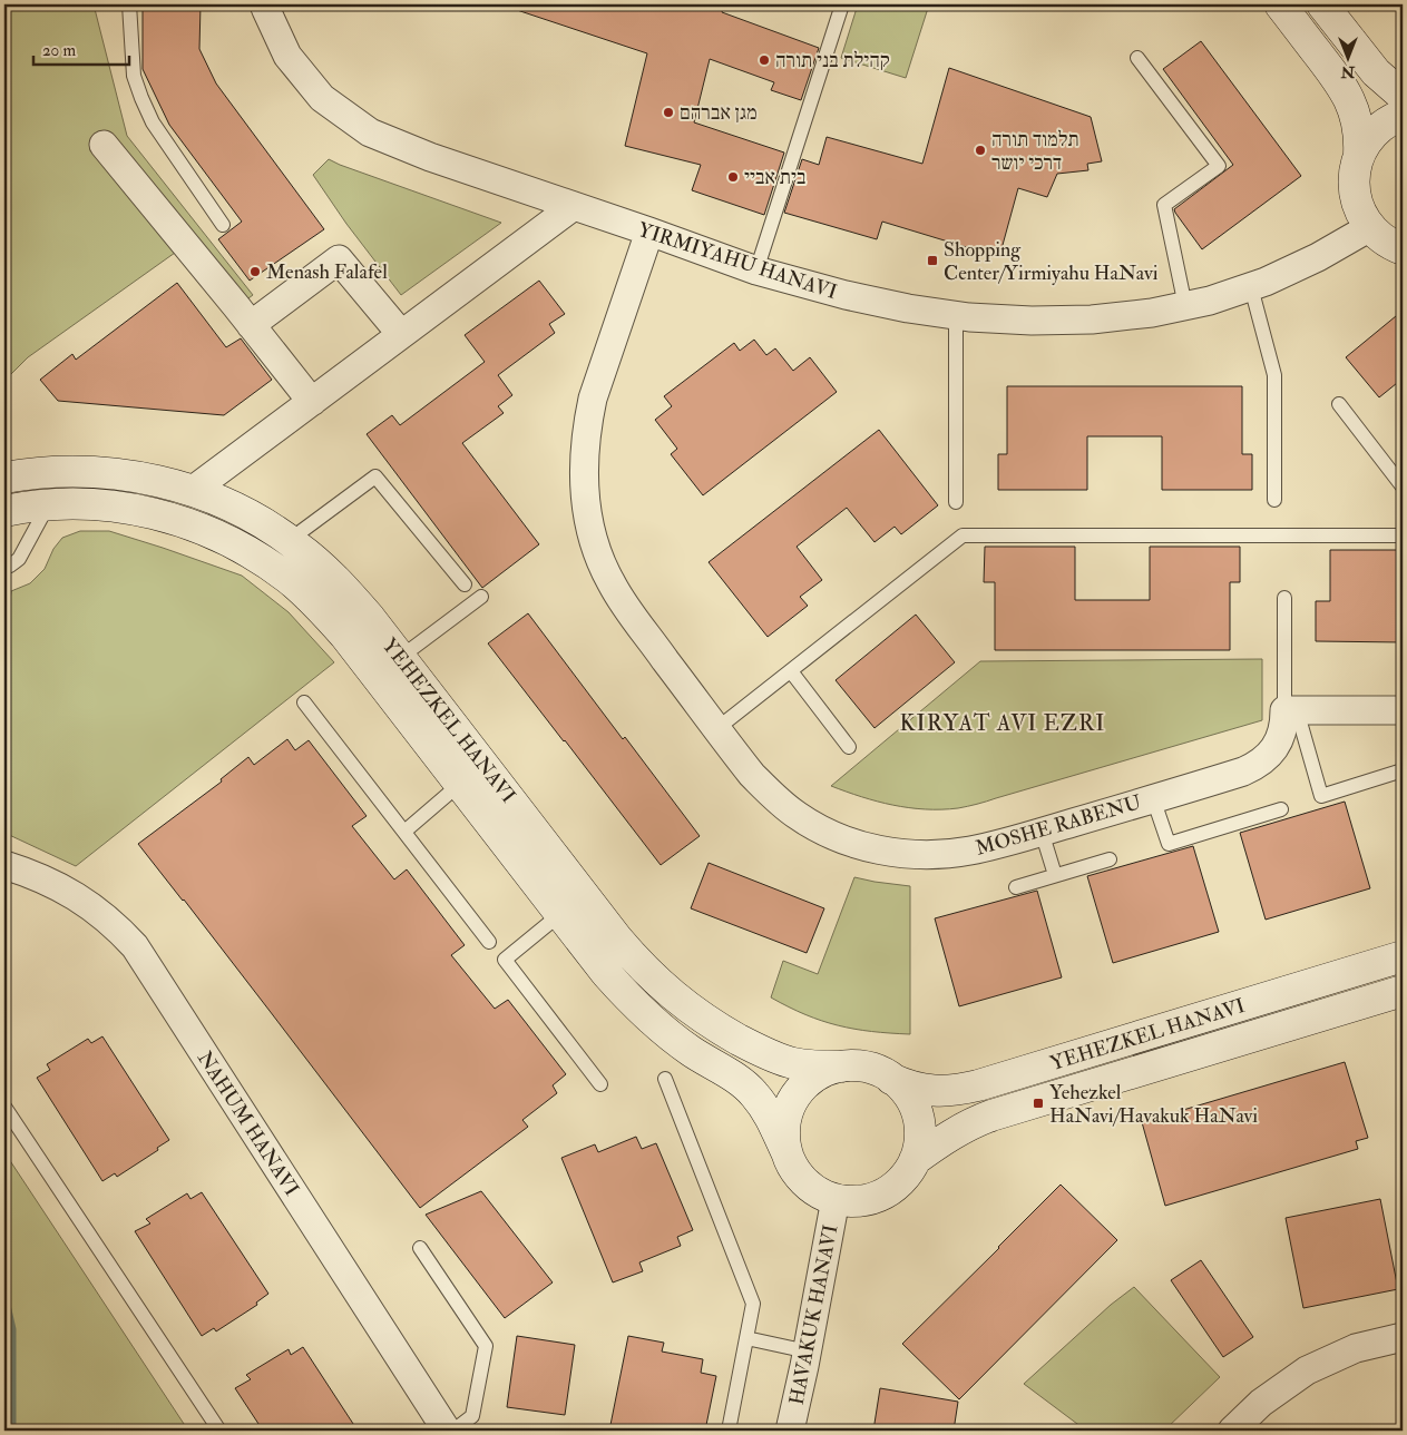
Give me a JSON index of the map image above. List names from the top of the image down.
{
  "streets": {
    "street": [
      "YIRMIYAHU HANAVI",
      "YEHEZKEL HANAVI",
      "MOSHE RABENU",
      "NAHUM HANAVI",
      "HAVAKUK HANAVI"
    ]
  },
  "crossings": [
    ["YIRMIYAHU HANAVI", "MOSHE RABENU"],
    ["YEHEZKEL HANAVI", "HAVAKUK HANAVI"]
  ],
  "districts": ["KIRYAT AVI EZRI"],
  "places": {
    "other": [
      "קהילת בני תורה",
      "מגן אברהם",
      "תלמוד תורה דרכי יושר",
      "בית אביי",
      "Menash Falafel"
    ],
    "transit": ["Shopping Center/Yirmiyahu HaNavi", "Yehezkel HaNavi/Havakuk HaNavi"]
  },
  "scale_bar": "20 m",
  "north": "bottom"
}
